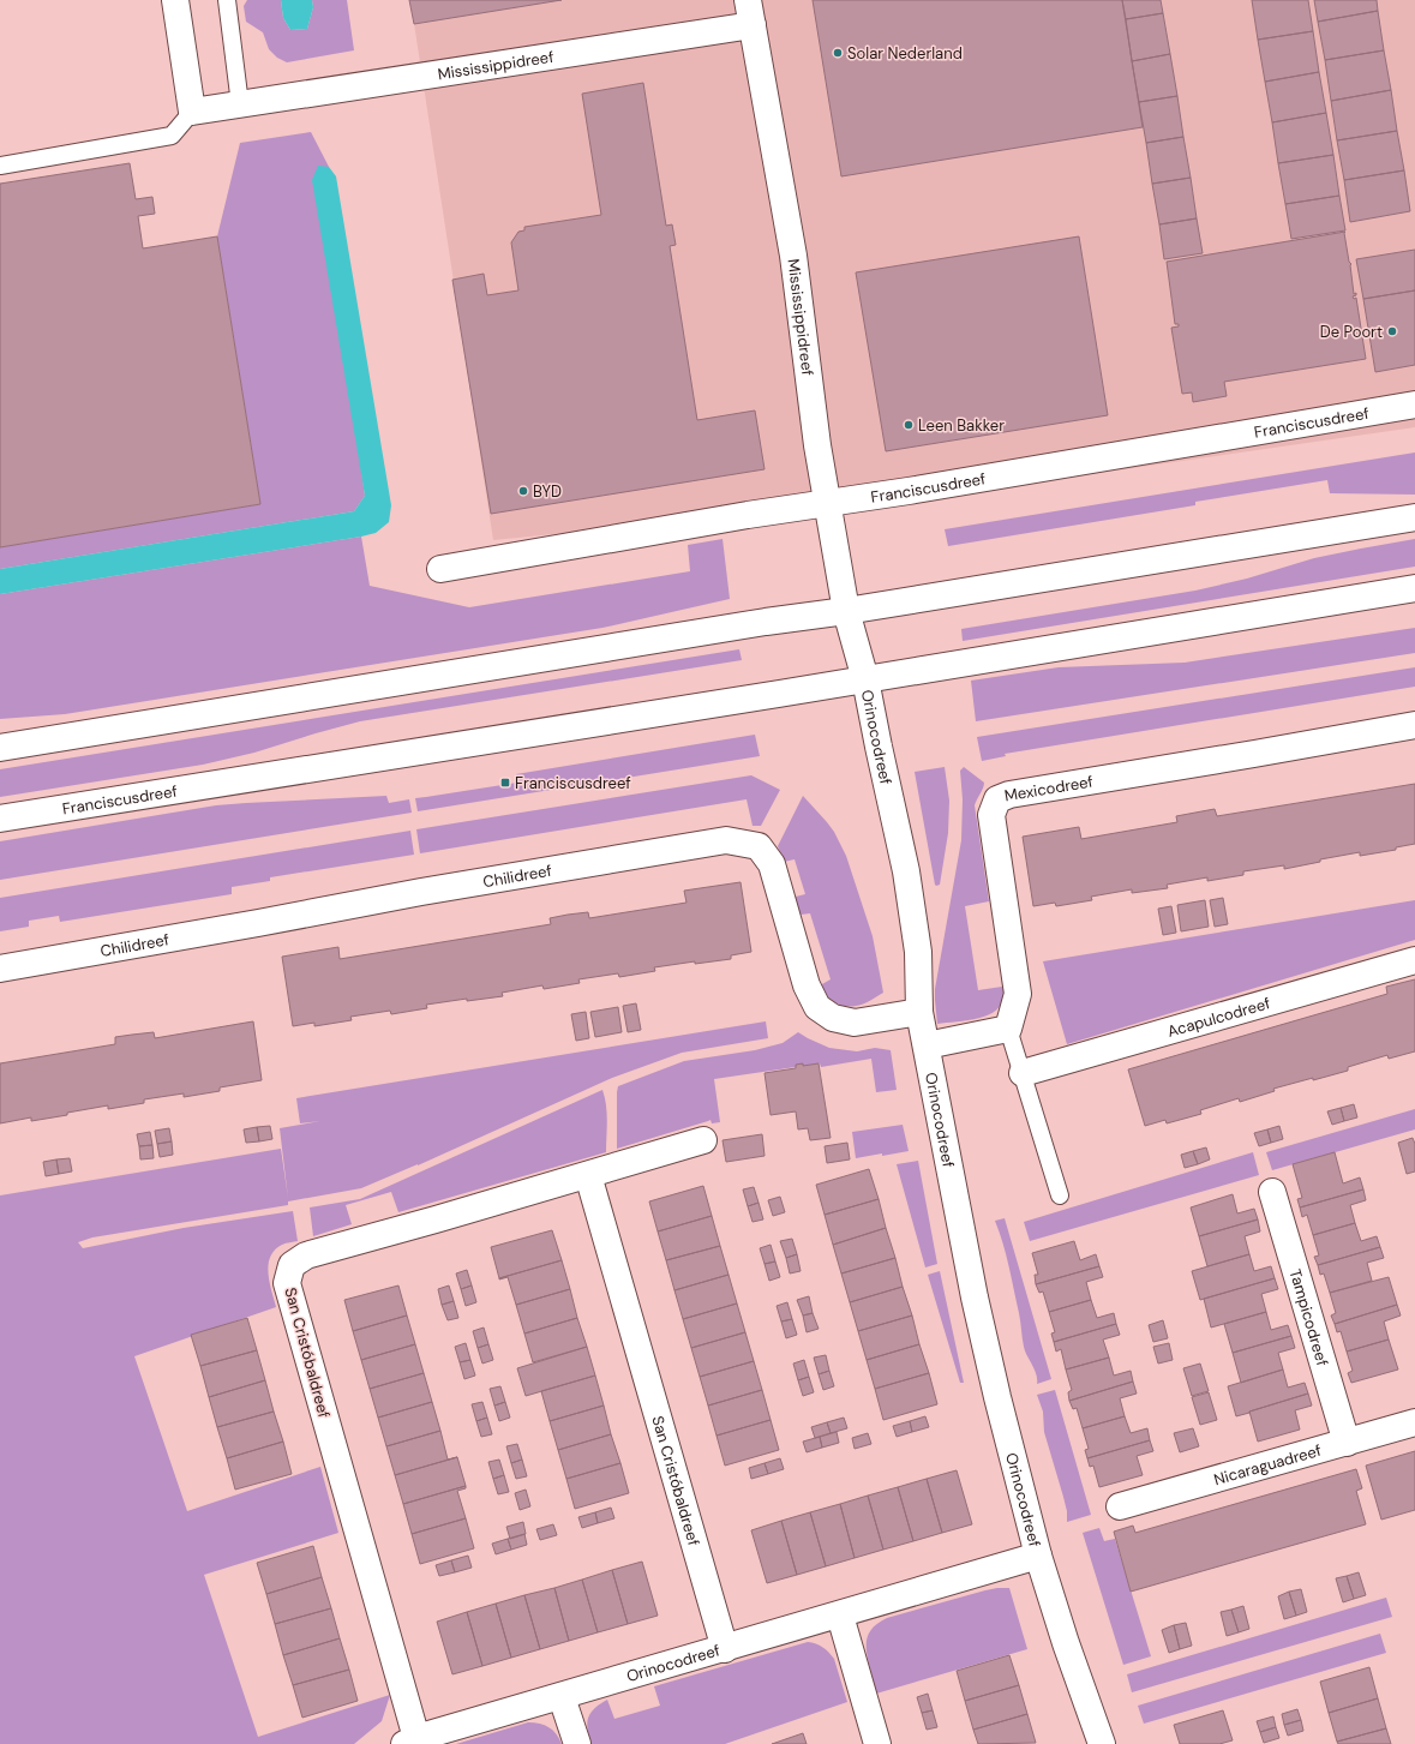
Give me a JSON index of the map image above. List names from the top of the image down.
{
  "streets": {
    "street": [
      "Mississippidreef",
      "Franciscusdreef",
      "Orinocodreef",
      "Mexicodreef",
      "Chilidreef",
      "Acapulcodreef",
      "Tampicodreef",
      "San Cristóbaldreef",
      "Nicaraguadreef"
    ]
  },
  "crossings": [
    ["Mississippidreef", "Franciscusdreef"],
    ["Franciscusdreef", "Orinocodreef"],
    ["Orinocodreef", "Chilidreef"],
    ["Orinocodreef", "San Cristóbaldreef"],
    ["Tampicodreef", "Nicaraguadreef"]
  ],
  "places": {
    "other": [
      "Solar Nederland",
      "De Poort",
      "Leen Bakker",
      "BYD"
    ],
    "transit": ["Franciscusdreef"]
  }
}
